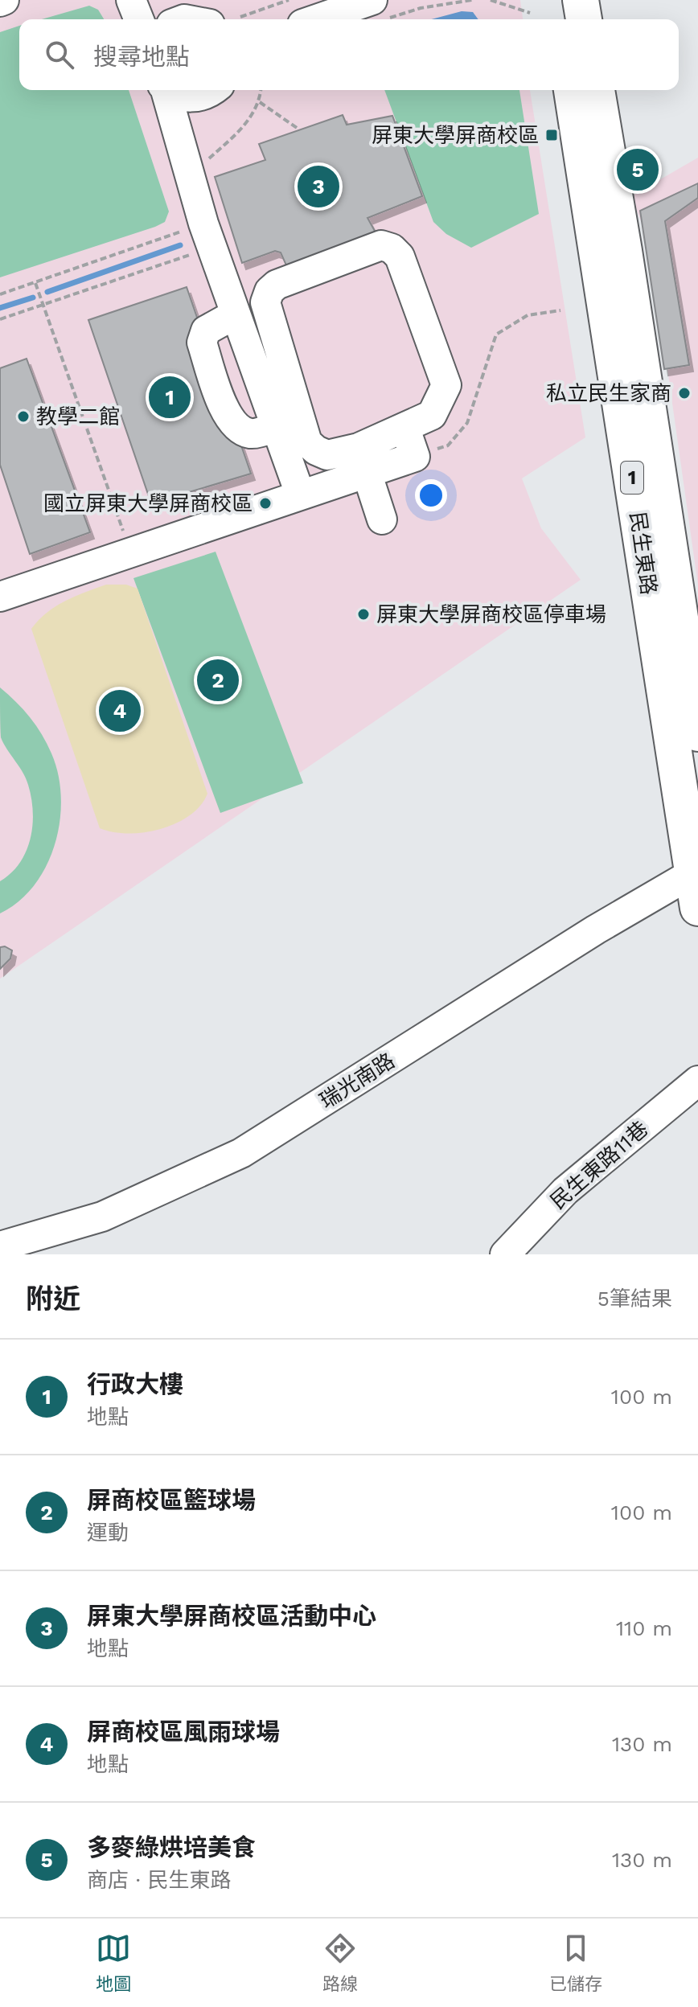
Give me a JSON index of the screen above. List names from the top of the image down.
{
  "streets": {
    "main road": ["1", "民生東路"],
    "street": ["瑞光南路", "民生東路11巷"]
  },
  "crossings": [
    ["民生東路", "瑞光南路"]
  ],
  "places": {
    "transit": ["屏東大學屏商校區"],
    "other": [
      "私立民生家商",
      "教學二館",
      "國立屏東大學屏商校區",
      "屏東大學屏商校區停車場"
    ]
  },
  "page": {
    "search": "搜尋地點",
    "pins": [
      "5",
      "3",
      "1",
      "2",
      "4"
    ],
    "heading": ["附近", "5筆結果"],
    "list": [
      {
        "mark": "1",
        "name": "行政大樓",
        "note": "地點",
        "value": "100 m"
      },
      {
        "mark": "2",
        "name": "屏商校區籃球場",
        "note": "運動",
        "value": "100 m"
      },
      {
        "mark": "3",
        "name": "屏東大學屏商校區活動中心",
        "note": "地點",
        "value": "110 m"
      },
      {
        "mark": "4",
        "name": "屏商校區風雨球場",
        "note": "地點",
        "value": "130 m"
      },
      {
        "mark": "5",
        "name": "多麥綠烘培美食",
        "note": "商店 · 民生東路",
        "value": "130 m"
      }
    ],
    "nav": ["地圖", "路線", "已儲存"]
  }
}
